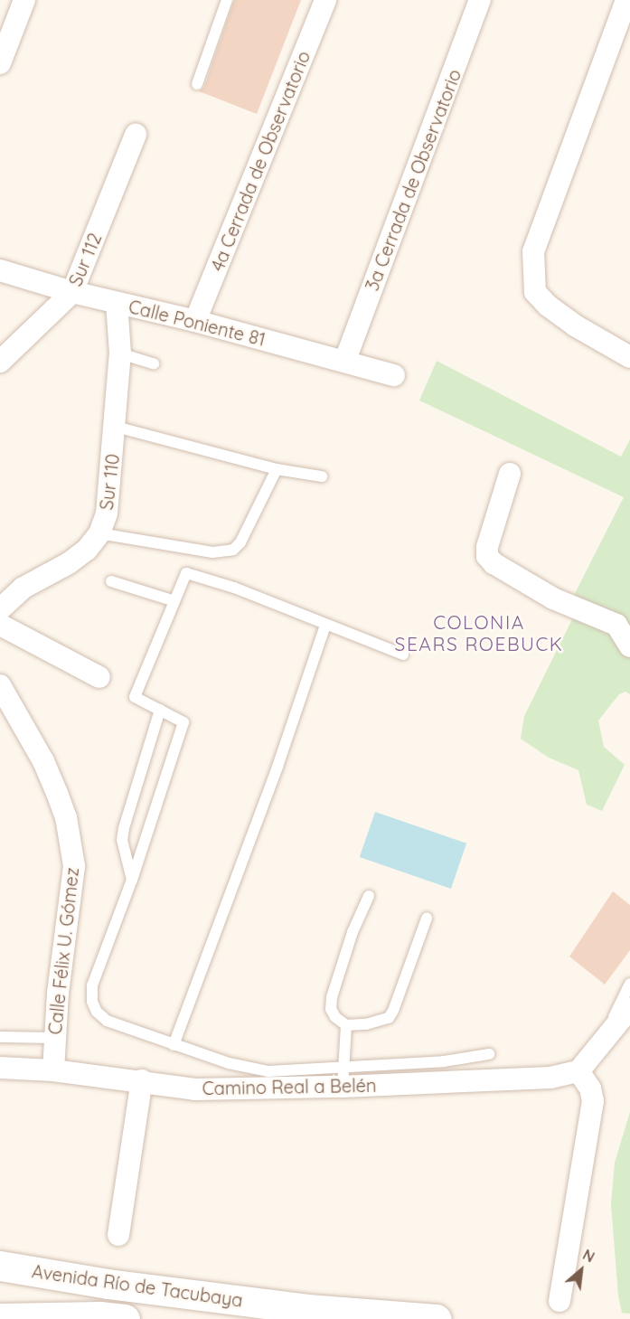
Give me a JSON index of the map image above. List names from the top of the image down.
{
  "streets": {
    "main road": ["Avenida Río de Tacubaya"],
    "street": [
      "4a Cerrada de Observatorio",
      "3a Cerrada de Observatorio",
      "Sur 112",
      "Calle Poniente 81",
      "Sur 110",
      "Calle Félix U. Gómez",
      "Camino Real a Belén"
    ]
  },
  "crossings": [
    ["4a Cerrada de Observatorio", "Calle Poniente 81"],
    ["3a Cerrada de Observatorio", "Calle Poniente 81"],
    ["Sur 112", "Calle Poniente 81"],
    ["Calle Poniente 81", "Sur 110"],
    ["Calle Félix U. Gómez", "Camino Real a Belén"]
  ],
  "districts": ["COLONIA SEARS ROEBUCK"],
  "north": "top right"
}
